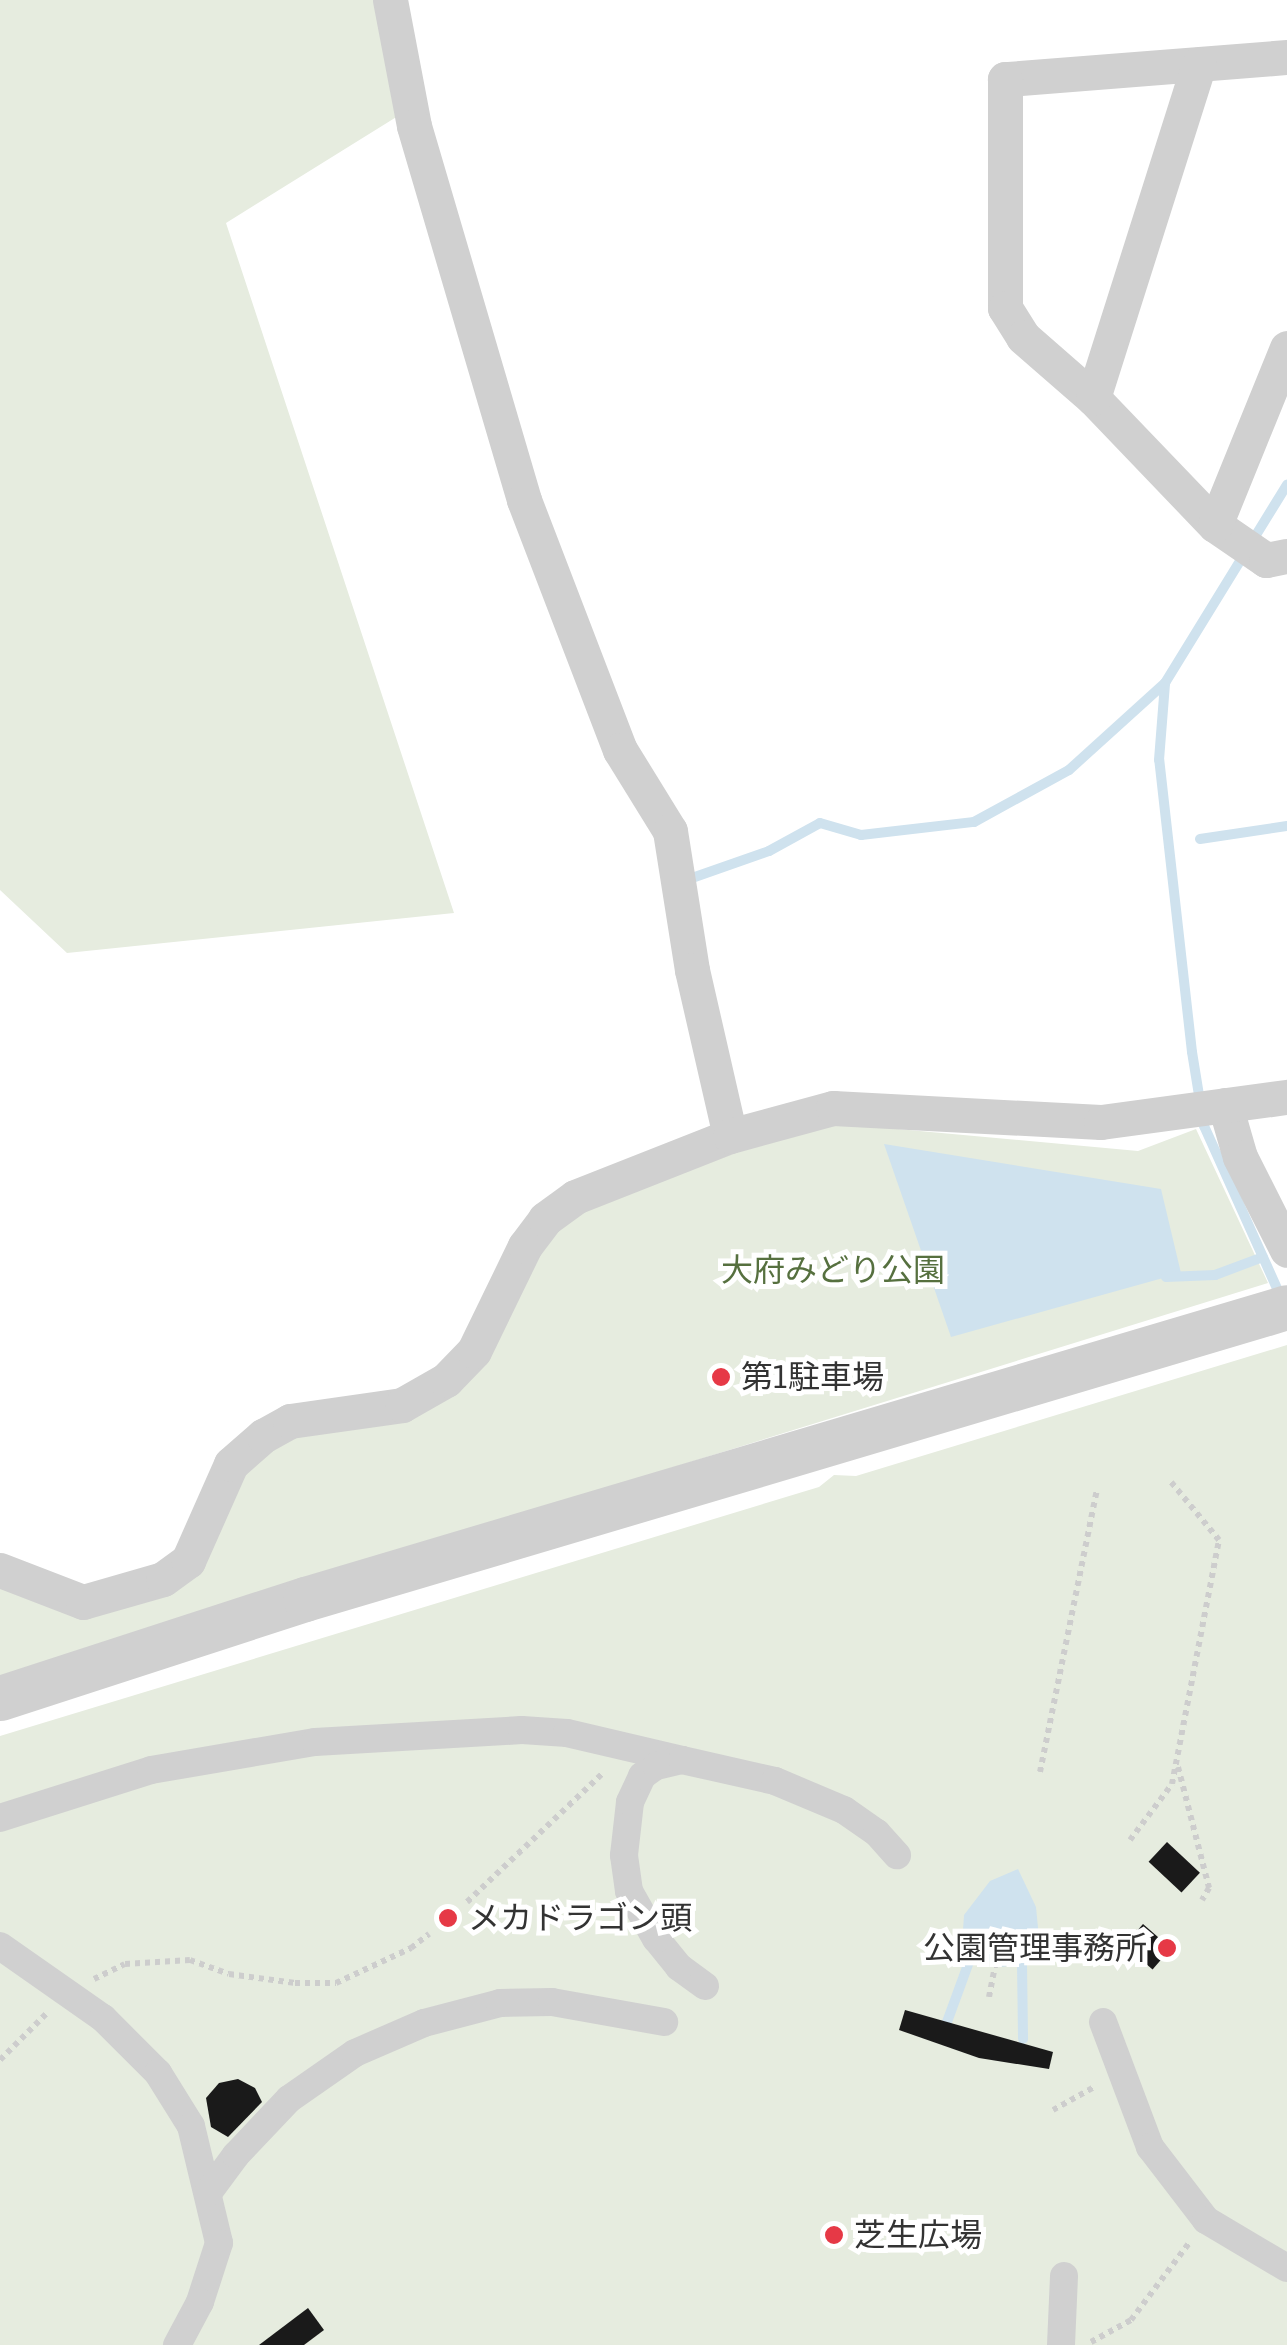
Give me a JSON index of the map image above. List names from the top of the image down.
{
  "parks": ["大府みどり公園"],
  "places": [
    "第1駐車場",
    "メカドラゴン頭",
    "公園管理事務所",
    "芝生広場"
  ]
}
